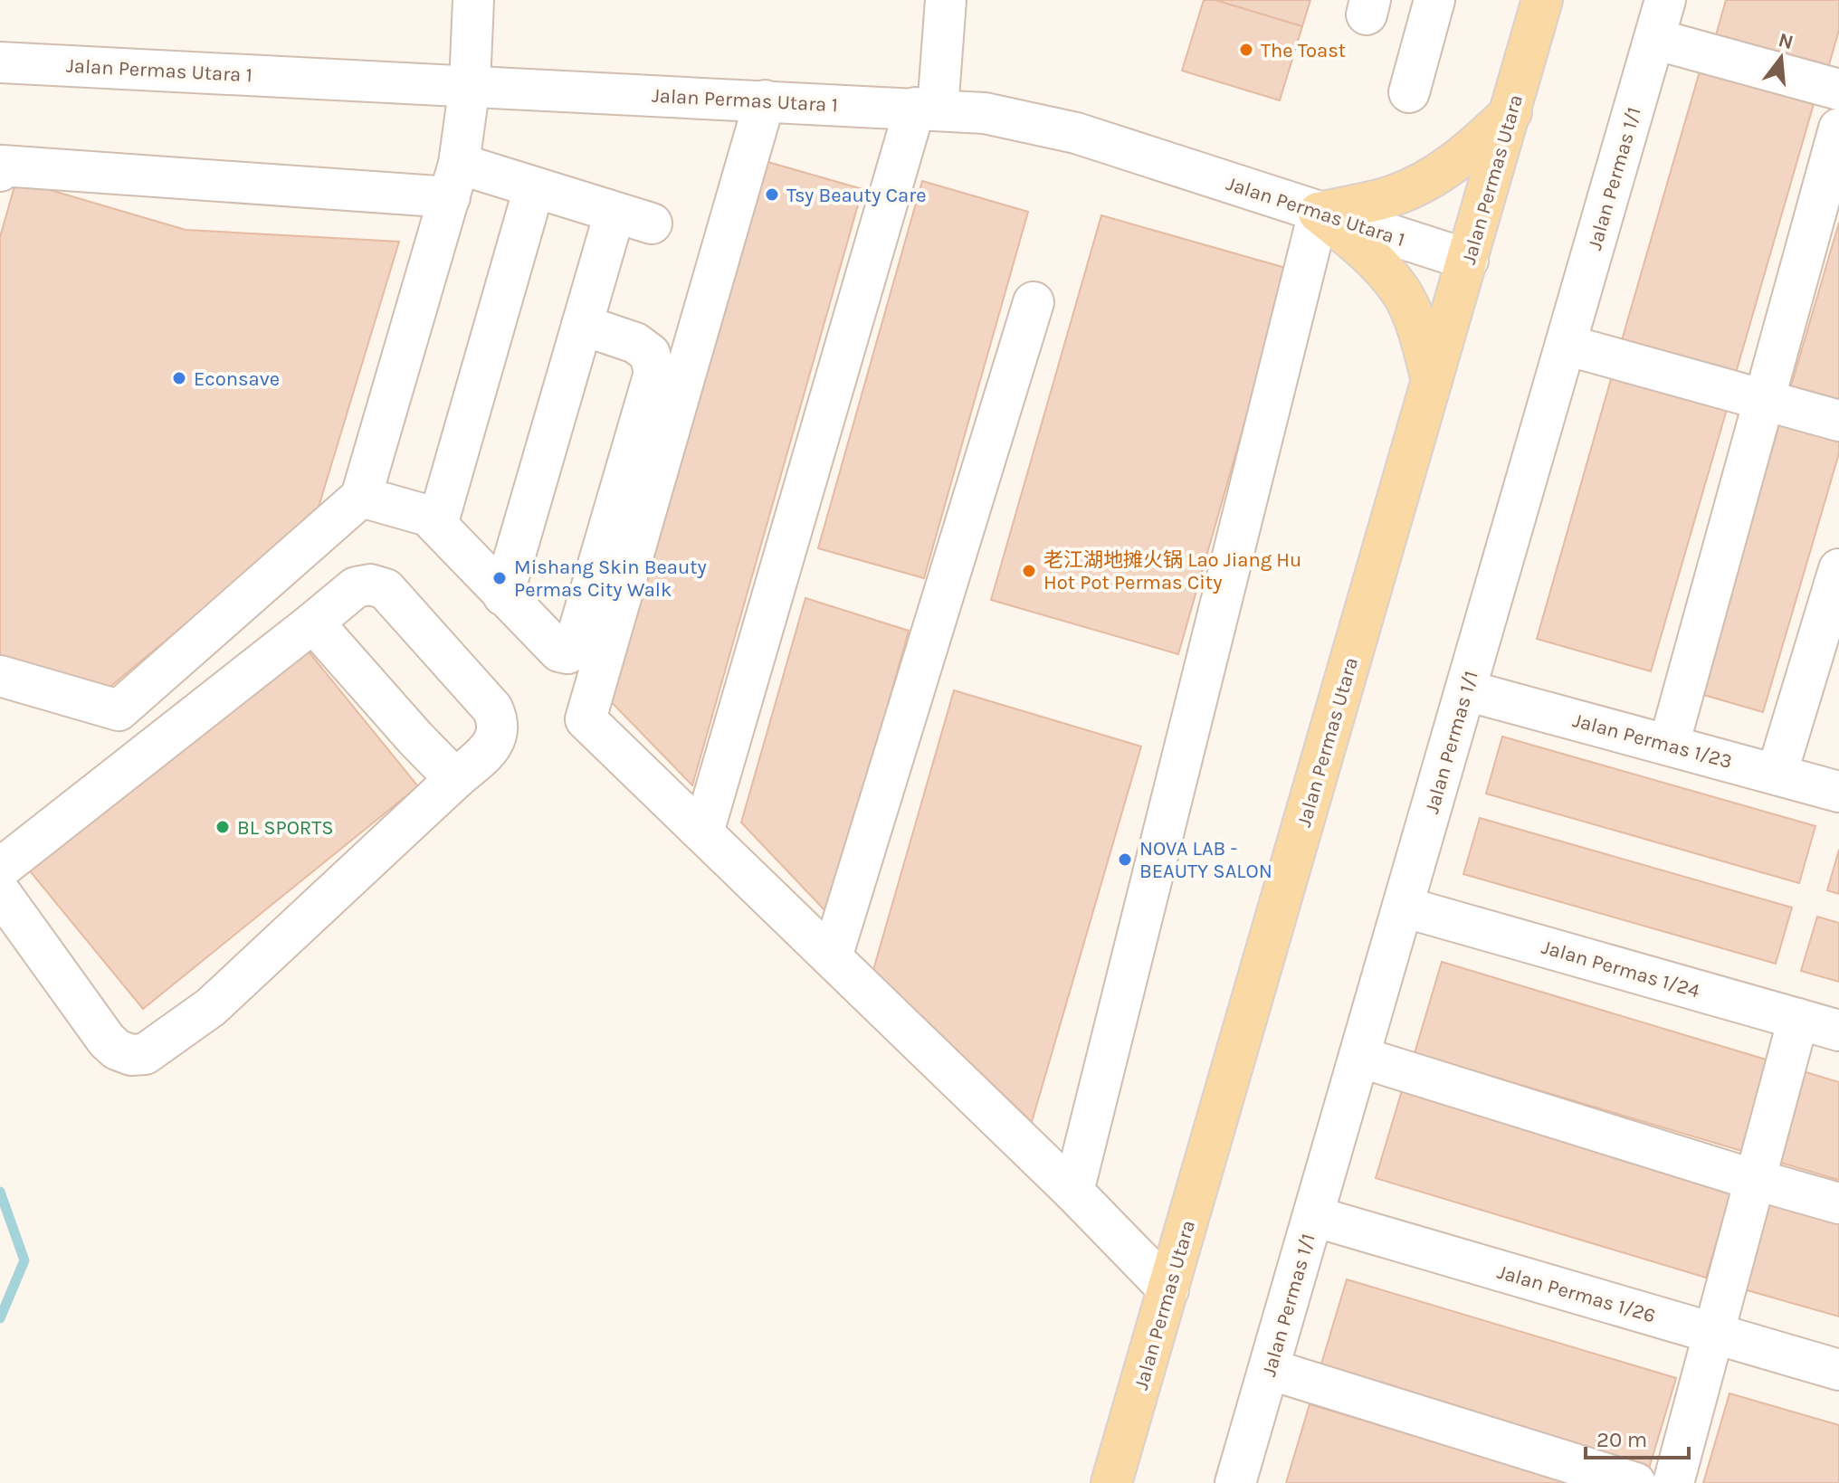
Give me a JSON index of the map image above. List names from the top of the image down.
{
  "streets": {
    "main road": ["Jalan Permas Utara"],
    "street": [
      "Jalan Permas Utara 1",
      "Jalan Permas 1/1",
      "Jalan Permas 1/23",
      "Jalan Permas 1/24",
      "Jalan Permas 1/26"
    ]
  },
  "crossings": [
    ["Jalan Permas Utara 1", "Jalan Permas Utara"],
    ["Jalan Permas 1/1", "Jalan Permas 1/23"],
    ["Jalan Permas 1/1", "Jalan Permas 1/24"],
    ["Jalan Permas 1/1", "Jalan Permas 1/26"]
  ],
  "places": [
    "The Toast",
    "Tsy Beauty Care",
    "Econsave",
    "老江湖地摊火锅 Lao Jiang Hu Hot Pot Permas City",
    "Mishang Skin Beauty Permas City Walk",
    "BL SPORTS",
    "NOVA LAB - BEAUTY SALON"
  ],
  "scale_bar": "20 m",
  "north": "top"
}
